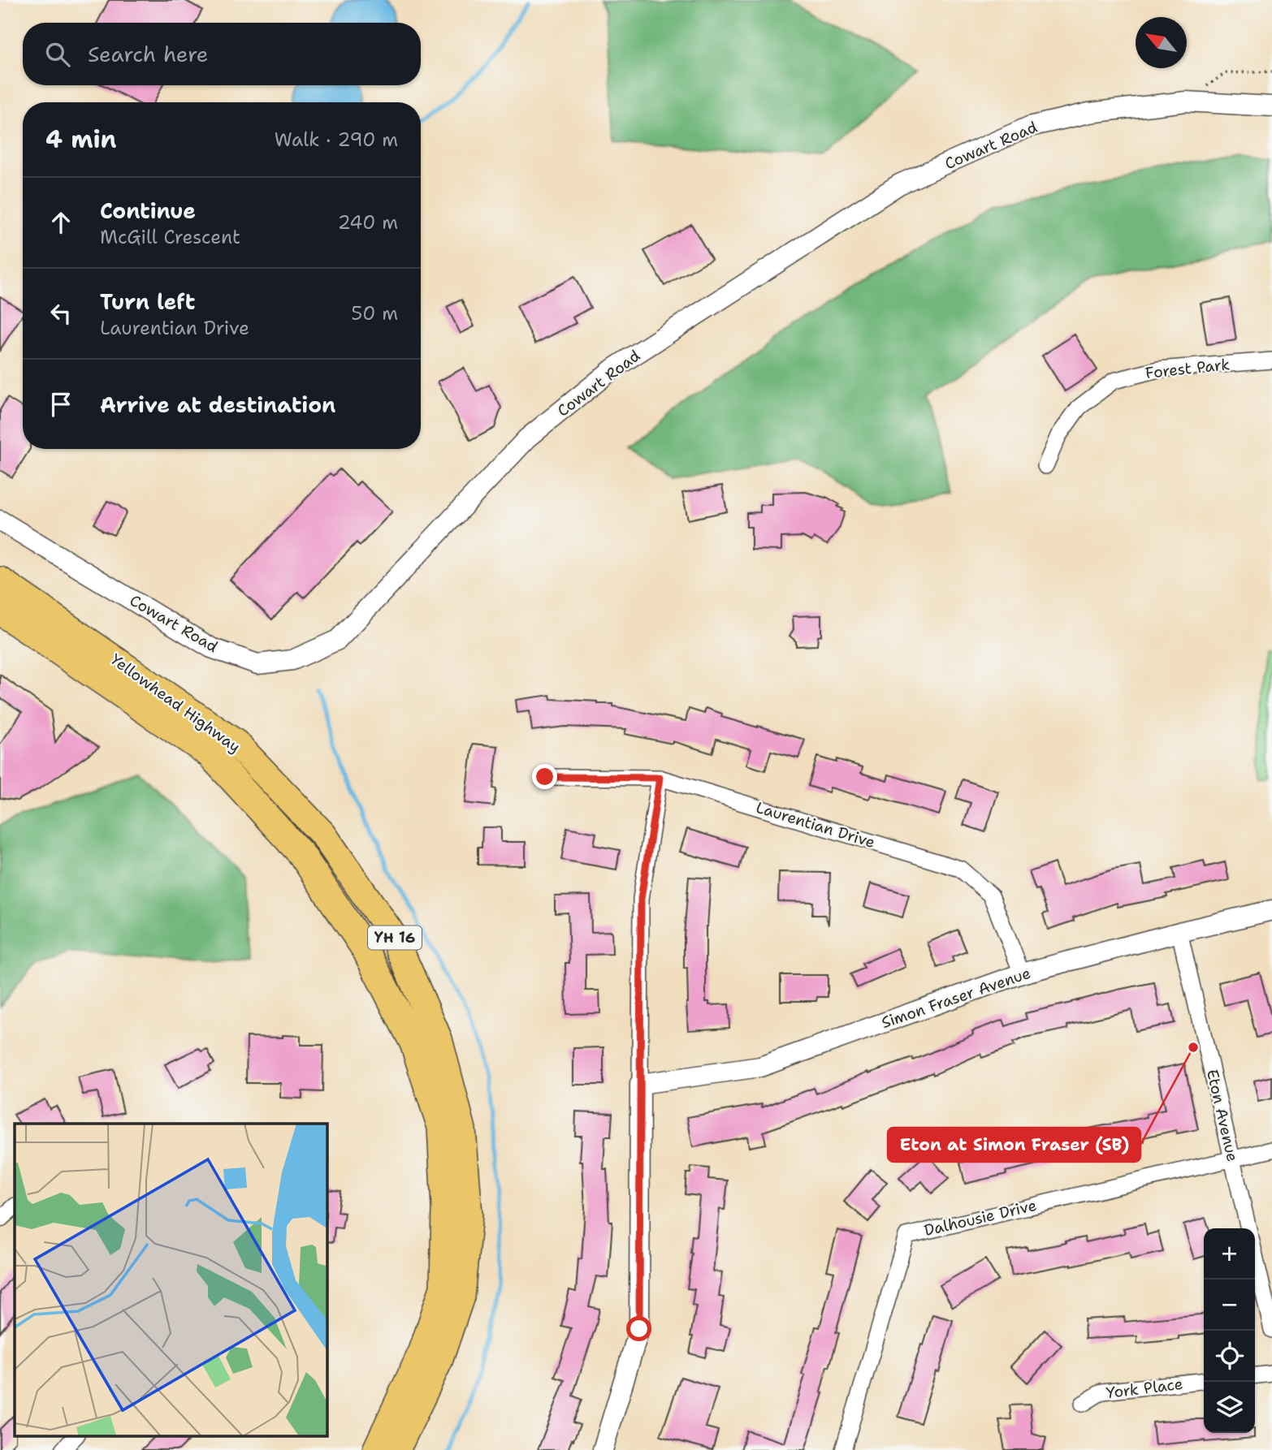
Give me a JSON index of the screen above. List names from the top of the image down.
{
  "streets": {
    "highway": ["Yellowhead Highway", "YH 16"],
    "street": [
      "Cowart Road",
      "Forest Park",
      "Laurentian Drive",
      "Simon Fraser Avenue",
      "Eton Avenue",
      "Dalhousie Drive",
      "York Place"
    ]
  },
  "crossings": [
    ["Laurentian Drive", "Simon Fraser Avenue"],
    ["Simon Fraser Avenue", "Eton Avenue"],
    ["Eton Avenue", "Dalhousie Drive"]
  ],
  "places": ["Eton at Simon Fraser (SB)"],
  "north": "top left",
  "page": {
    "search": "Search here",
    "heading": ["4 min", "Walk · 290 m"],
    "list": [
      ["Continue", "McGill Crescent", "240 m"],
      ["Turn left", "Laurentian Drive", "50 m"],
      "Arrive at destination"
    ],
    "map_buttons": ["+", "−"]
  }
}
